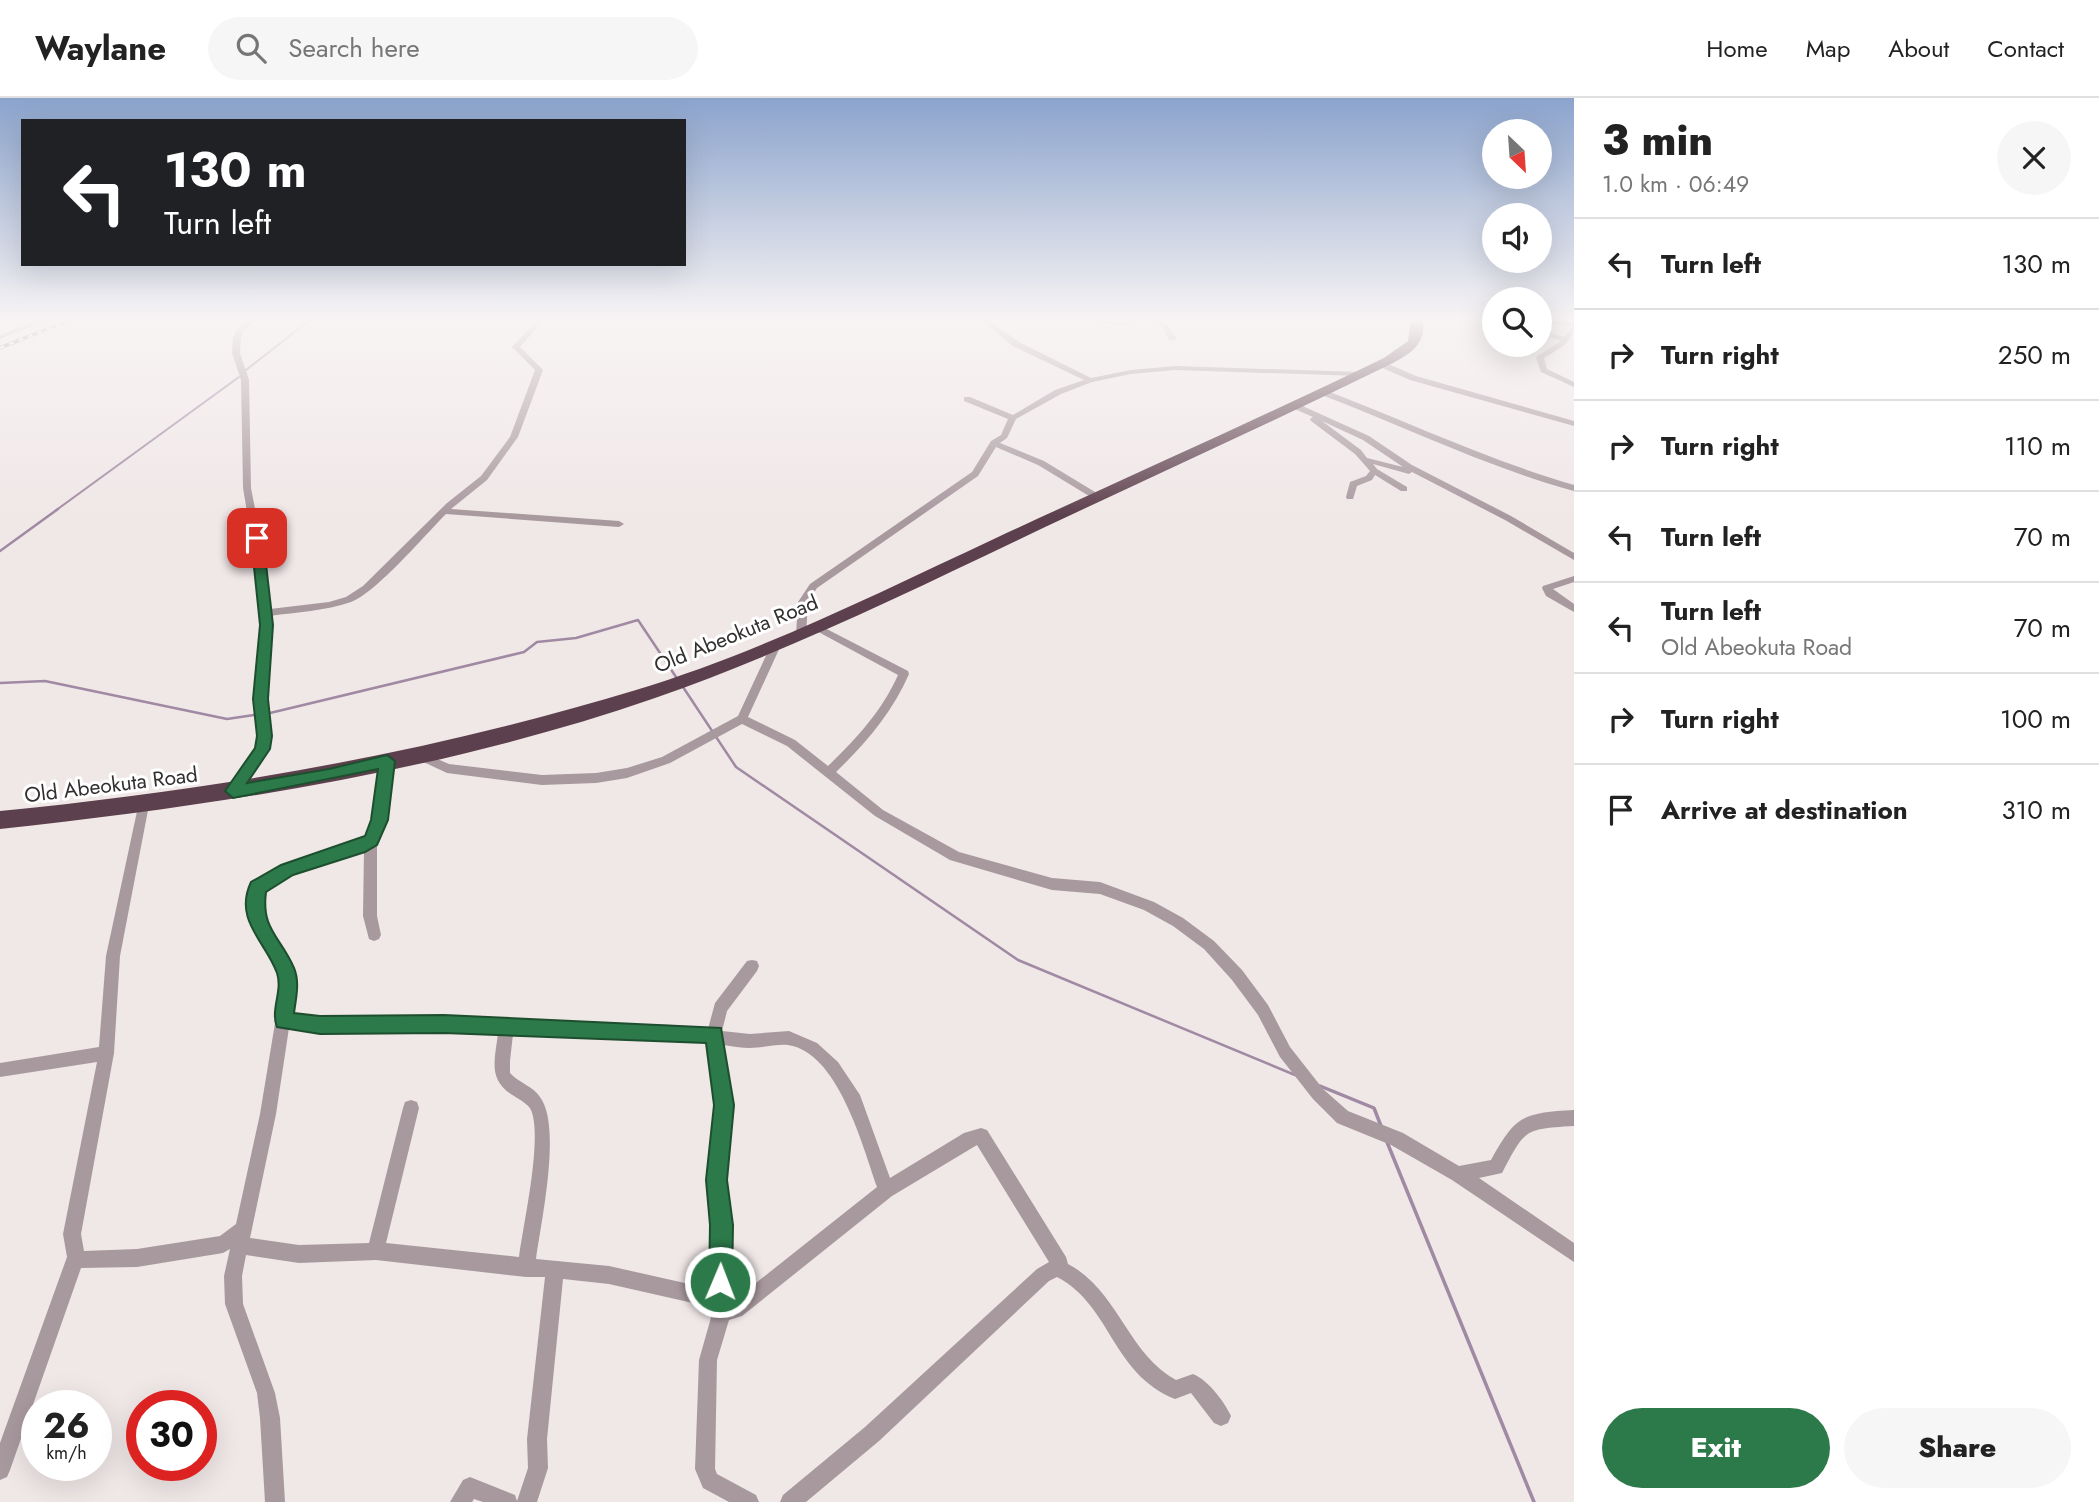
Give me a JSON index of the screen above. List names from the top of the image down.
{
  "streets": {
    "highway": ["Old Abeokuta Road"]
  },
  "north": "bottom right",
  "page": {
    "header": "Waylane",
    "search": "Search here",
    "nav": [
      "Home",
      "Map",
      "About",
      "Contact"
    ],
    "heading": ["3 min", "1.0 km · 06:49"],
    "turn": ["130 m", "Turn left"],
    "list": [
      {
        "name": "Turn left",
        "value": "130 m"
      },
      {
        "name": "Turn right",
        "value": "250 m"
      },
      {
        "name": "Turn right",
        "value": "110 m"
      },
      {
        "name": "Turn left",
        "value": "70 m"
      },
      {
        "name": "Turn left",
        "note": "Old Abeokuta Road",
        "value": "70 m"
      },
      {
        "name": "Turn right",
        "value": "100 m"
      },
      {
        "name": "Arrive at destination",
        "value": "310 m"
      }
    ],
    "speed": "26 km/h",
    "limit": "30",
    "buttons": ["Exit", "Share"]
  }
}
